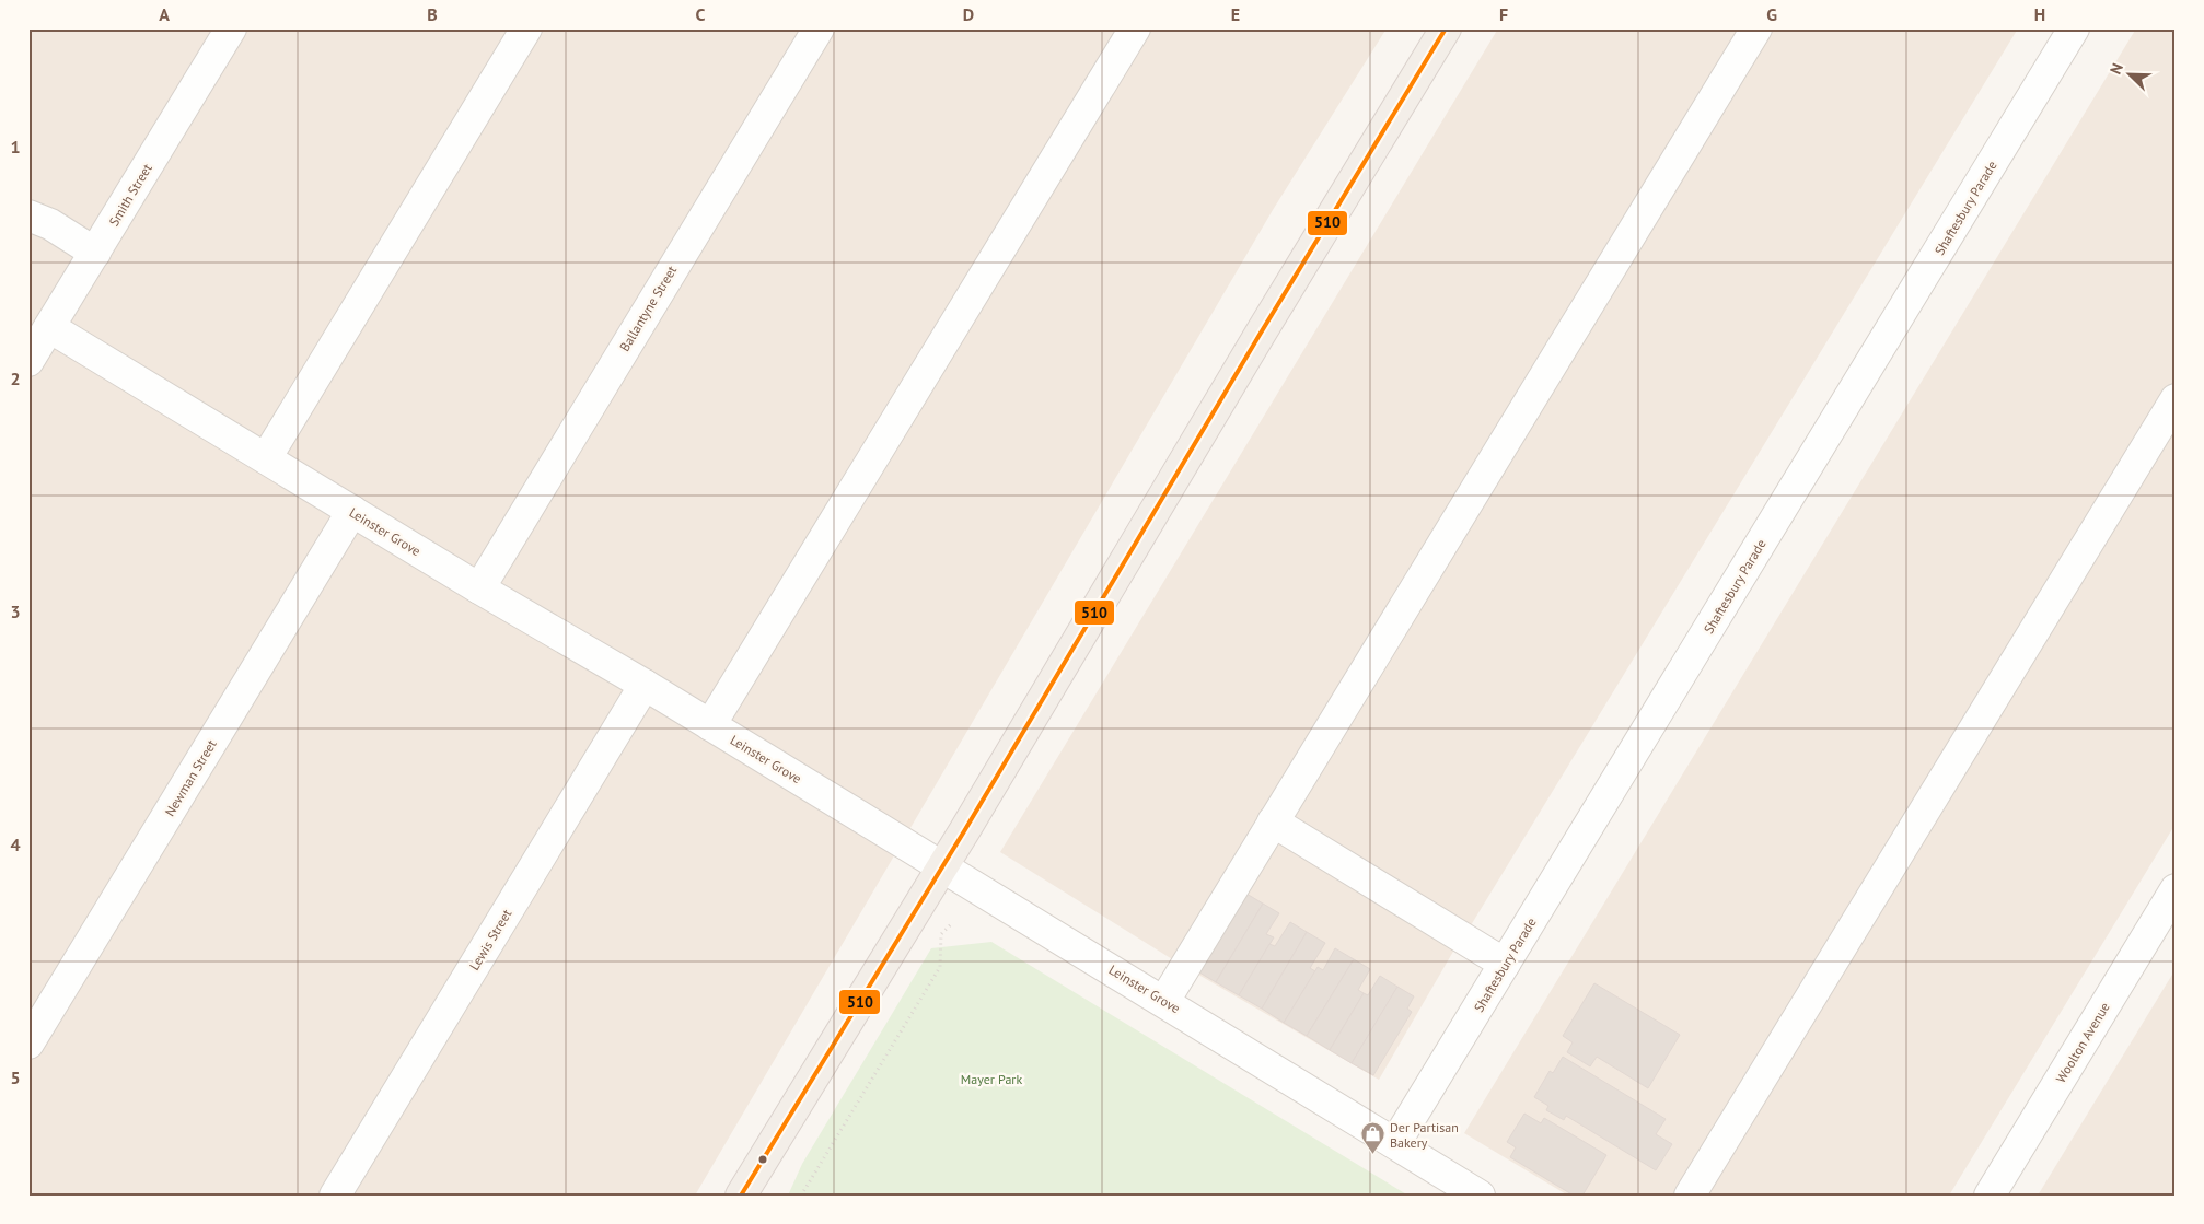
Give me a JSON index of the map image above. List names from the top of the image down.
{
  "streets": {
    "street": [
      "Smith Street",
      "Shaftesbury Parade",
      "Ballantyne Street",
      "Leinster Grove",
      "Newman Street",
      "Lewis Street",
      "Woolton Avenue"
    ]
  },
  "crossings": [
    ["Smith Street", "Leinster Grove"],
    ["Shaftesbury Parade", "Leinster Grove"],
    ["Ballantyne Street", "Leinster Grove"],
    ["Leinster Grove", "Newman Street"],
    ["Leinster Grove", "Lewis Street"]
  ],
  "parks": ["Mayer Park"],
  "places": {
    "shop": ["Der Partisan Bakery"]
  },
  "lines": ["transit line 510"],
  "north": "top left",
  "grid": {
    "columns": [
      "A",
      "B",
      "C",
      "D",
      "E",
      "F",
      "G",
      "H"
    ],
    "rows": [
      "1",
      "2",
      "3",
      "4",
      "5"
    ]
  }
}
